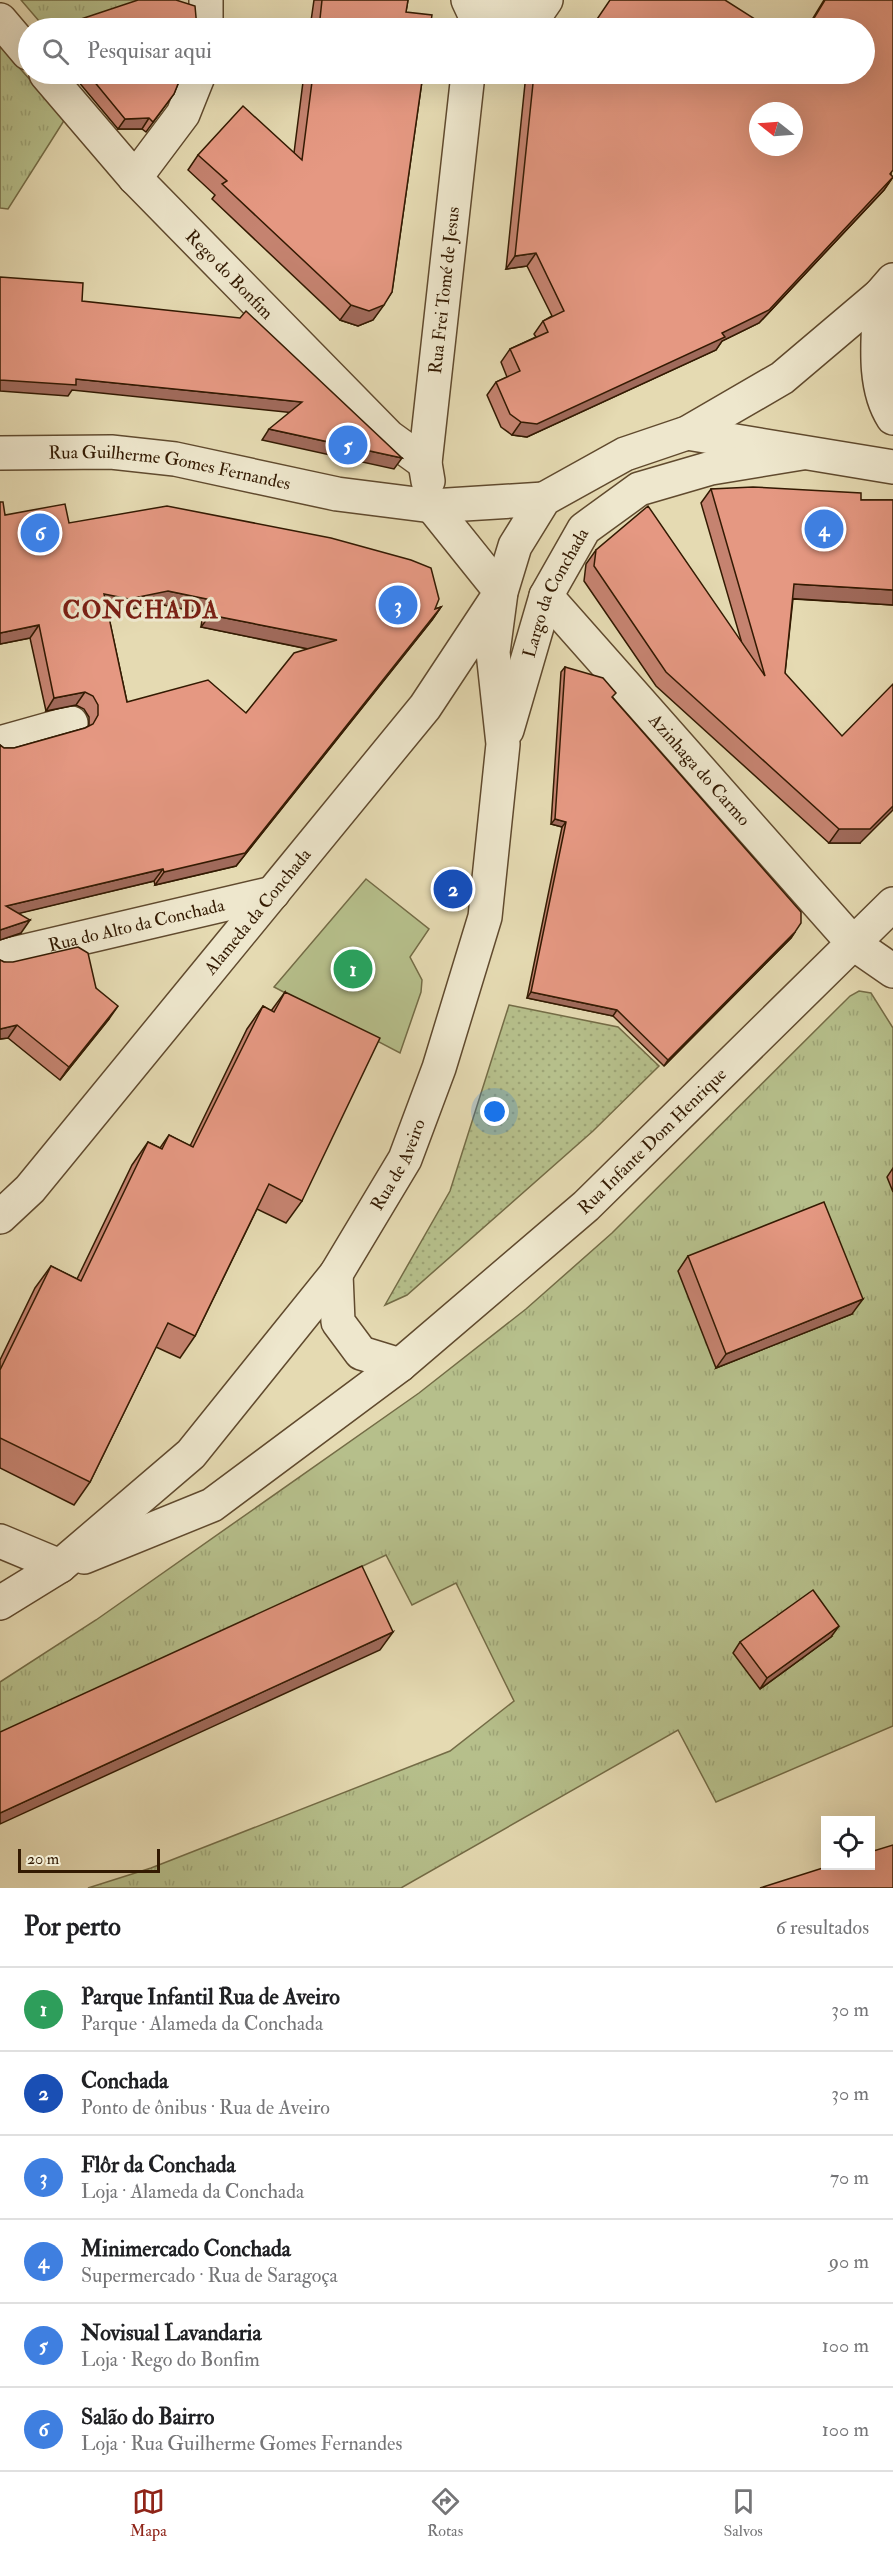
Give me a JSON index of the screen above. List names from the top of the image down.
{
  "streets": {
    "street": [
      "Rego do Bonfim",
      "Rua Frei Tomé de Jesus",
      "Rua Guilherme Gomes Fernandes",
      "Largo da Conchada",
      "Azinhaga do Carmo",
      "Alameda da Conchada",
      "Rua do Alto da Conchada",
      "Rua Infante Dom Henrique",
      "Rua de Aveiro"
    ]
  },
  "crossings": [
    ["Rego do Bonfim", "Rua Frei Tomé de Jesus"],
    ["Rua Frei Tomé de Jesus", "Largo da Conchada"],
    ["Rua Guilherme Gomes Fernandes", "Largo da Conchada"],
    ["Largo da Conchada", "Azinhaga do Carmo"],
    ["Largo da Conchada", "Alameda da Conchada"],
    ["Largo da Conchada", "Rua de Aveiro"],
    ["Azinhaga do Carmo", "Rua Infante Dom Henrique"],
    ["Alameda da Conchada", "Rua do Alto da Conchada"],
    ["Rua Infante Dom Henrique", "Rua de Aveiro"]
  ],
  "districts": ["CONCHADA"],
  "scale_bar": "20 m",
  "north": "left",
  "page": {
    "search": "Pesquisar aqui",
    "pins": [
      "5",
      "4",
      "6",
      "3",
      "2",
      "1"
    ],
    "scale": "20 m",
    "heading": ["Por perto", "6 resultados"],
    "list": [
      {
        "mark": "1",
        "name": "Parque Infantil Rua de Aveiro",
        "note": "Parque · Alameda da Conchada",
        "value": "30 m"
      },
      {
        "mark": "2",
        "name": "Conchada",
        "note": "Ponto de ônibus · Rua de Aveiro",
        "value": "30 m"
      },
      {
        "mark": "3",
        "name": "Flôr da Conchada",
        "note": "Loja · Alameda da Conchada",
        "value": "70 m"
      },
      {
        "mark": "4",
        "name": "Minimercado Conchada",
        "note": "Supermercado · Rua de Saragoça",
        "value": "90 m"
      },
      {
        "mark": "5",
        "name": "Novisual Lavandaria",
        "note": "Loja · Rego do Bonfim",
        "value": "100 m"
      },
      {
        "mark": "6",
        "name": "Salão do Bairro",
        "note": "Loja · Rua Guilherme Gomes Fernandes",
        "value": "100 m"
      }
    ],
    "nav": ["Mapa", "Rotas", "Salvos"]
  }
}
